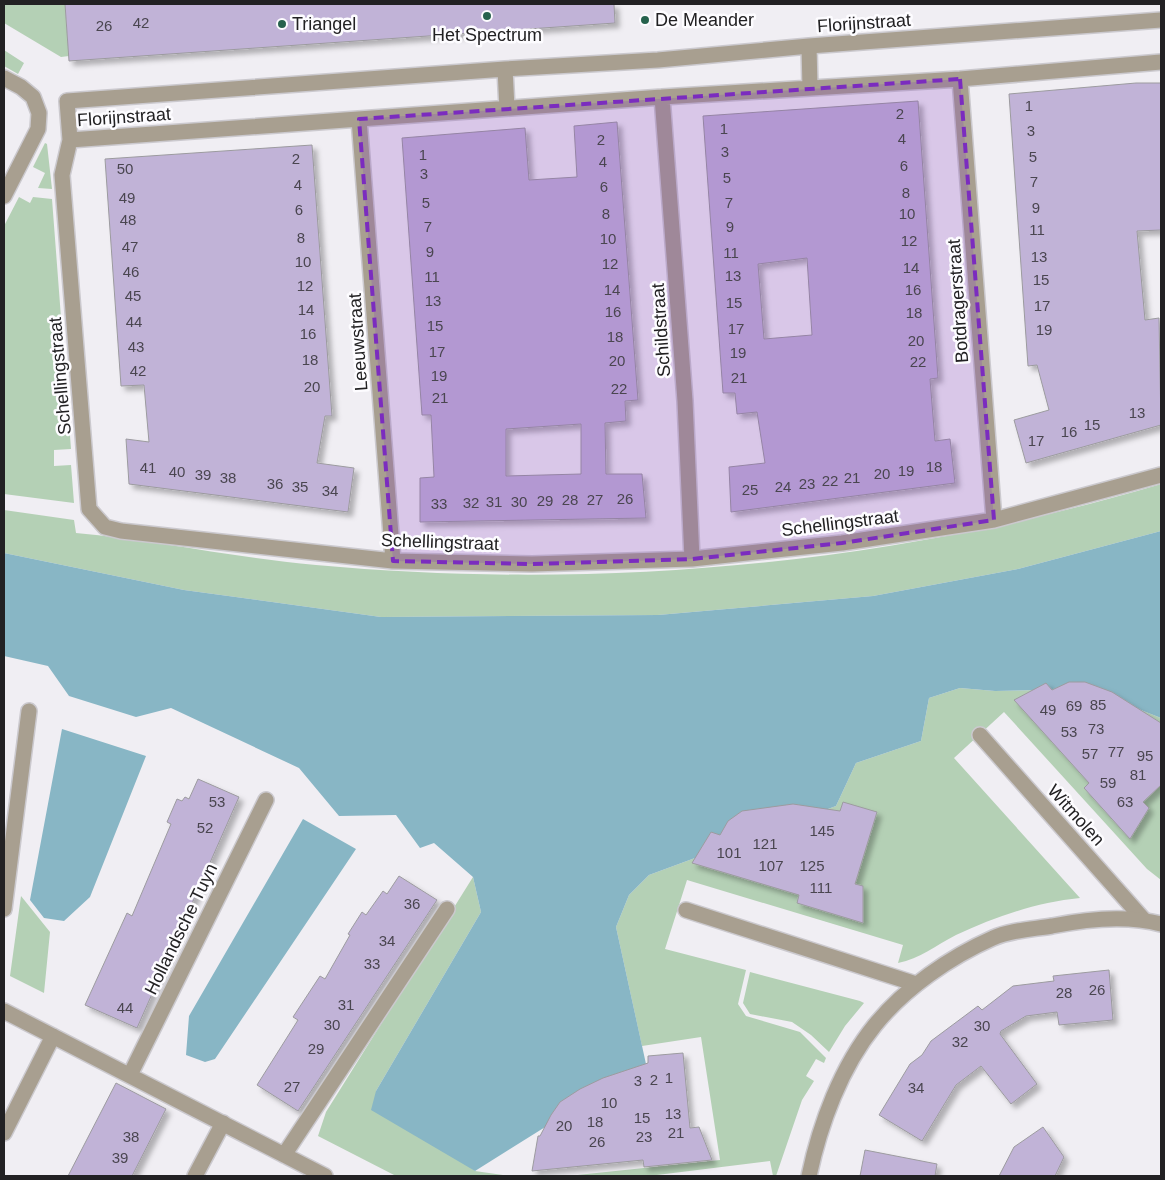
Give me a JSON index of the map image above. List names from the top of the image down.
{
  "streets": {
    "street": [
      "Florijnstraat",
      "Botdragerstraat",
      "Schildstraat",
      "Leeuwstraat",
      "Schellingstraat",
      "Witmolen",
      "Hollandsche Tuyn"
    ]
  },
  "crossings": [
    ["Florijnstraat", "Botdragerstraat"],
    ["Florijnstraat", "Schildstraat"],
    ["Florijnstraat", "Leeuwstraat"],
    ["Florijnstraat", "Schellingstraat"],
    ["Botdragerstraat", "Schellingstraat"],
    ["Schildstraat", "Schellingstraat"],
    ["Leeuwstraat", "Schellingstraat"]
  ],
  "places": ["Het Spectrum", "De Meander", "Triangel"],
  "house_numbers": [
    "42",
    "26",
    "1",
    "2",
    "1",
    "3",
    "4",
    "2",
    "3",
    "1",
    "5",
    "2",
    "4",
    "6",
    "50",
    "3",
    "5",
    "7",
    "4",
    "6",
    "8",
    "49",
    "5",
    "7",
    "9",
    "6",
    "8",
    "10",
    "48",
    "7",
    "9",
    "11",
    "8",
    "10",
    "12",
    "47",
    "9",
    "11",
    "13",
    "10",
    "12",
    "14",
    "46",
    "13",
    "11",
    "15",
    "12",
    "14",
    "16",
    "45",
    "13",
    "15",
    "17",
    "14",
    "16",
    "18",
    "44",
    "15",
    "17",
    "19",
    "16",
    "18",
    "20",
    "43",
    "17",
    "19",
    "18",
    "20",
    "22",
    "42",
    "19",
    "21",
    "20",
    "22",
    "21",
    "13",
    "15",
    "16",
    "17",
    "18",
    "41",
    "19",
    "40",
    "20",
    "39",
    "38",
    "21",
    "22",
    "36",
    "23",
    "35",
    "24",
    "25",
    "34",
    "26",
    "28",
    "27",
    "29",
    "31",
    "30",
    "32",
    "33",
    "85",
    "69",
    "49",
    "73",
    "53",
    "77",
    "57",
    "95",
    "81",
    "59",
    "53",
    "63",
    "52",
    "145",
    "121",
    "101",
    "107",
    "125",
    "111",
    "36",
    "34",
    "33",
    "26",
    "28",
    "31",
    "44",
    "30",
    "30",
    "32",
    "29",
    "1",
    "2",
    "3",
    "27",
    "34",
    "10",
    "13",
    "15",
    "18",
    "20",
    "21",
    "38",
    "23",
    "26",
    "39"
  ]
}
